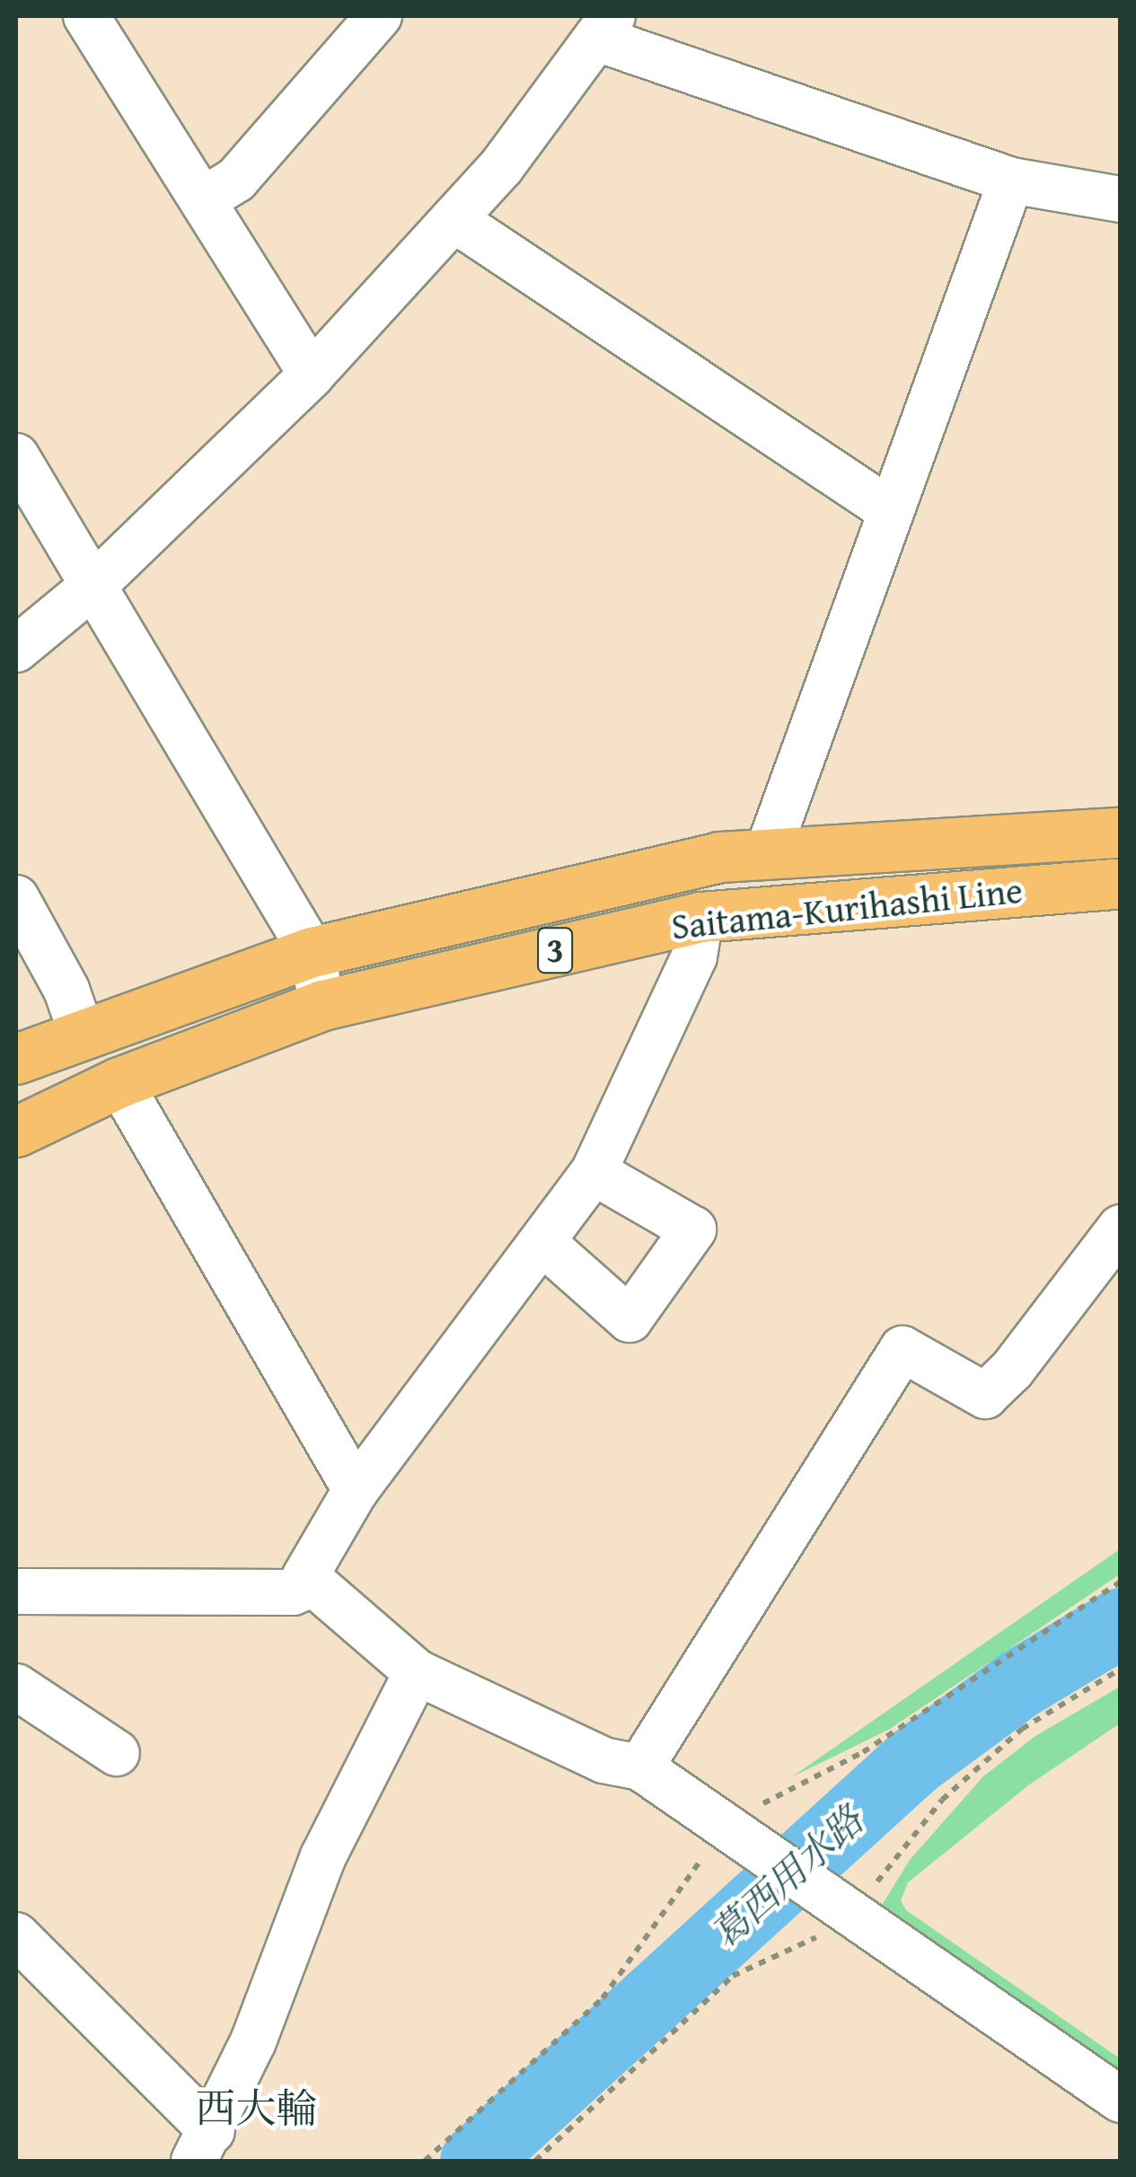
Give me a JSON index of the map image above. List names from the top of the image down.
{
  "streets": {
    "main road": ["Saitama-Kurihashi Line", "3"]
  },
  "districts": ["西大輪"],
  "water": ["葛西用水路"]
}
